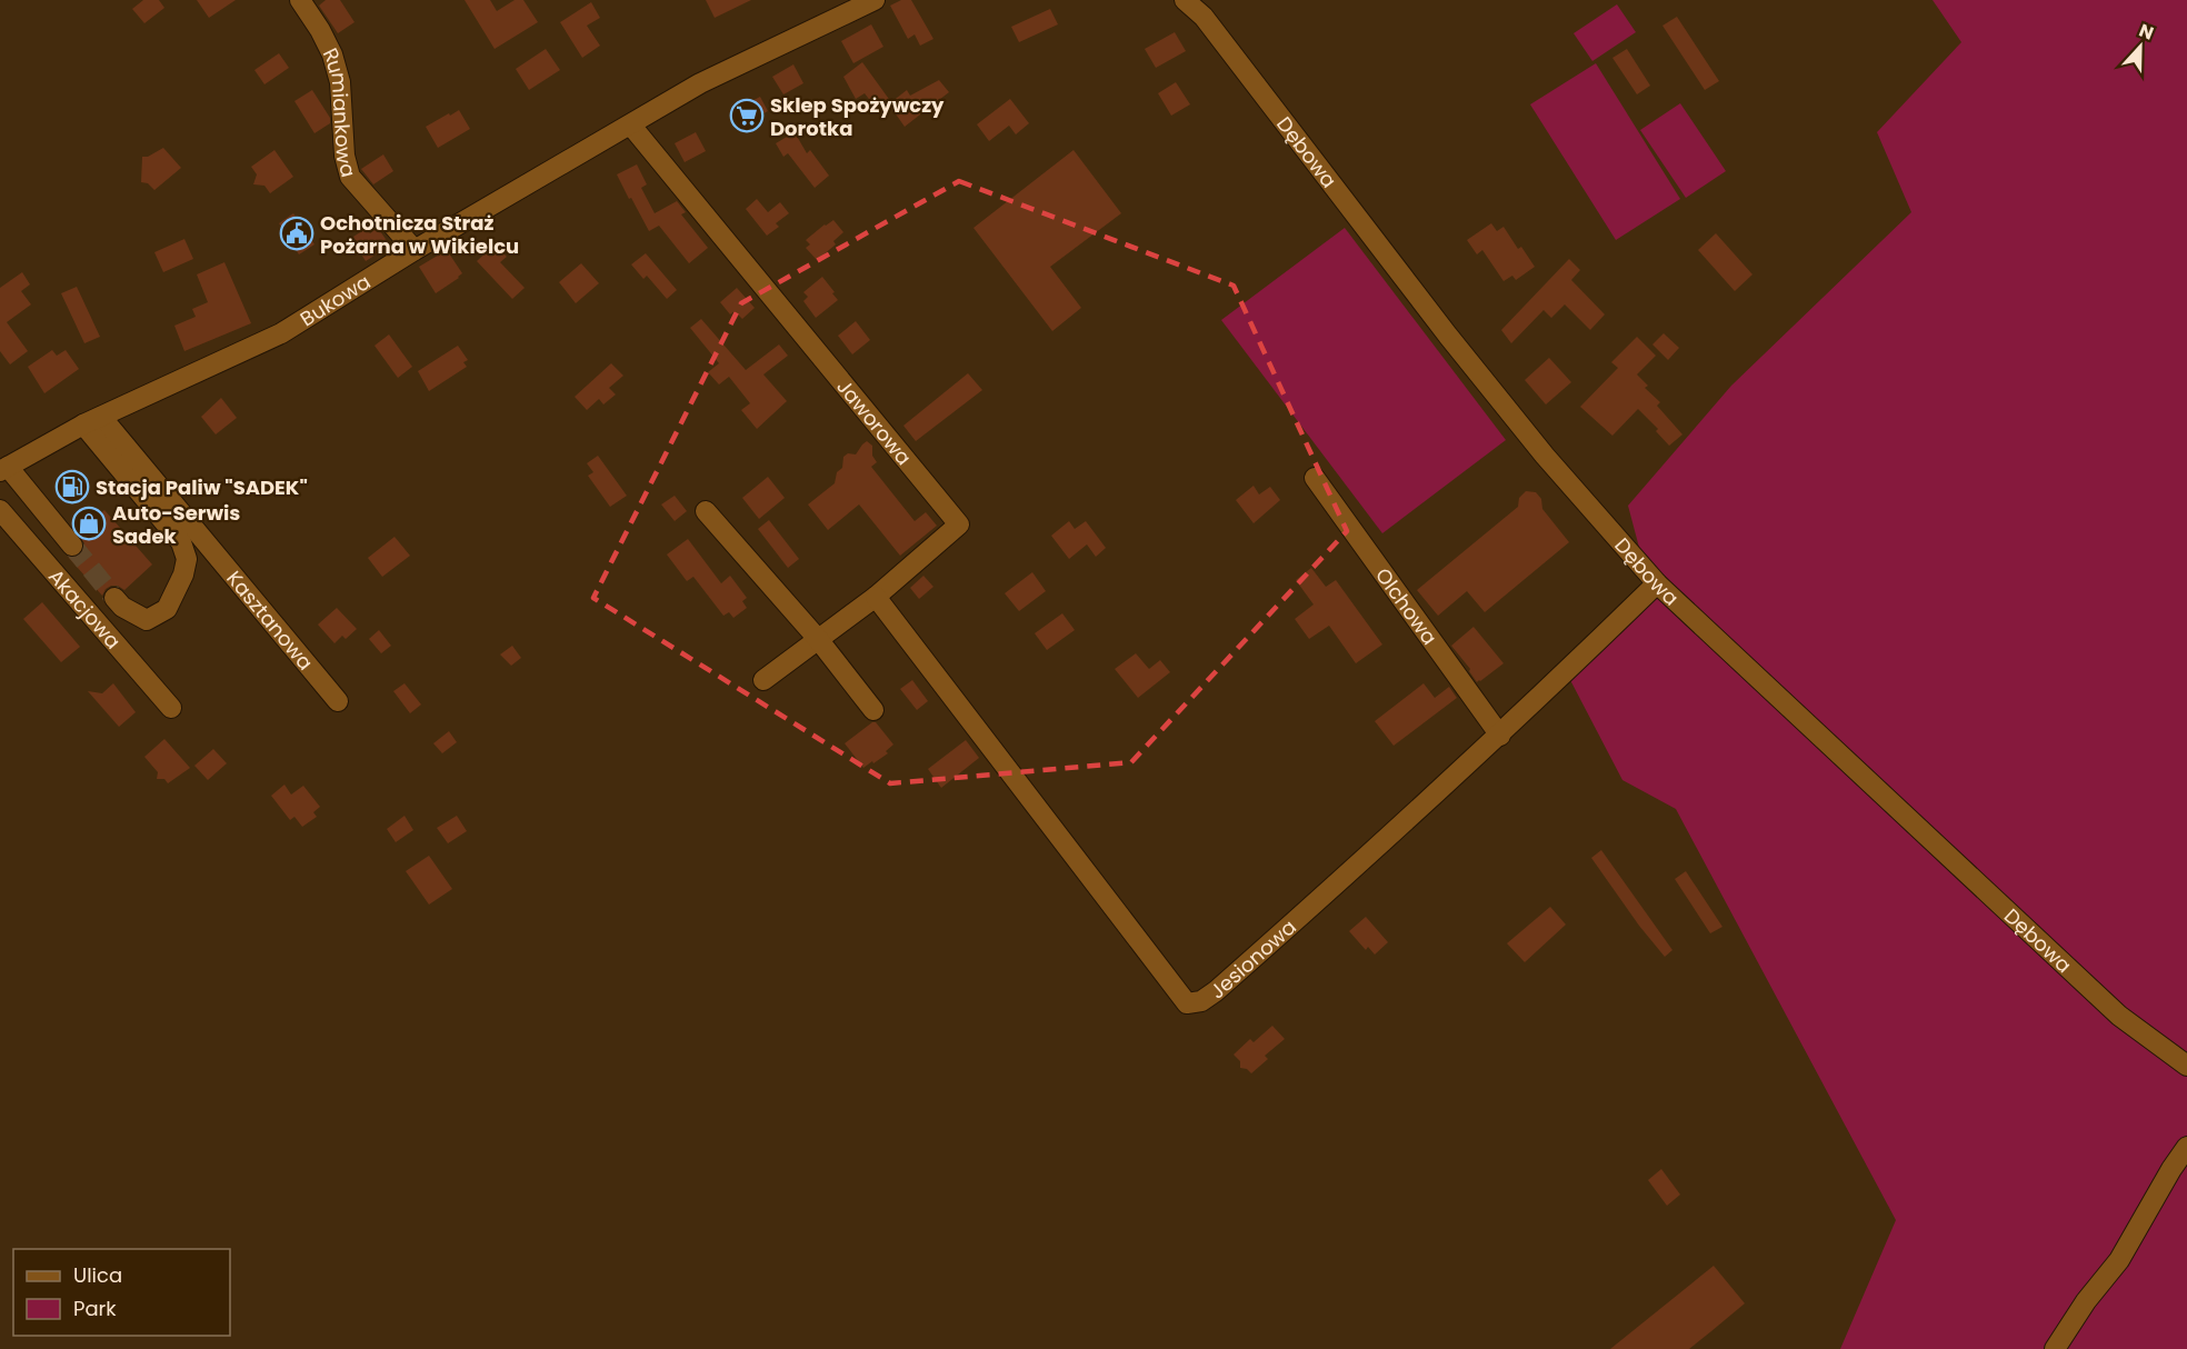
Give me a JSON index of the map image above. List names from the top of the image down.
{
  "streets": {
    "street": [
      "Rumiankowa",
      "Dębowa",
      "Bukowa",
      "Jaworowa",
      "Olchowa",
      "Akacjowa",
      "Kasztanowa",
      "Jesionowa"
    ]
  },
  "crossings": [
    ["Rumiankowa", "Bukowa"],
    ["Dębowa", "Jesionowa"],
    ["Bukowa", "Jaworowa"],
    ["Bukowa", "Kasztanowa"],
    ["Jaworowa", "Jesionowa"],
    ["Olchowa", "Jesionowa"]
  ],
  "places": {
    "supermarket": ["Sklep Spożywczy Dorotka"],
    "public building": ["Ochotnicza Straż Pożarna w Wikielcu"],
    "fuel station": ["Stacja Paliw \"SADEK\""],
    "shop": ["Auto-Serwis Sadek"]
  },
  "legend": ["Ulica", "Park"],
  "north": "top"
}
